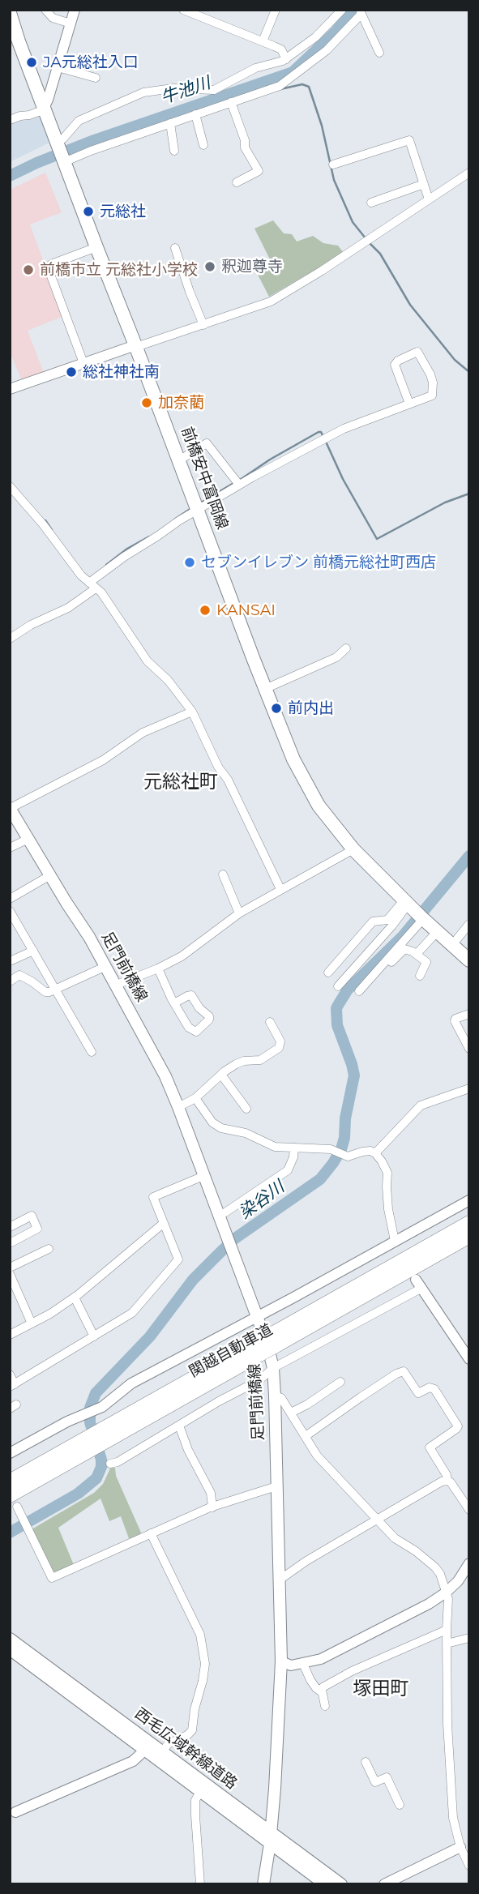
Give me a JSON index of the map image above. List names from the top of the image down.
{
  "streets": {
    "highway": ["関越自動車道"],
    "main road": ["前橋安中富岡線", "足門前橋線", "西毛広域幹線道路"]
  },
  "crossings": [
    ["足門前橋線", "西毛広域幹線道路"]
  ],
  "districts": ["元総社町", "塚田町"],
  "water": ["牛池川", "染谷川"],
  "places": [
    "JA元総社入口",
    "元総社",
    "釈迦尊寺",
    "前橋市立 元総社小学校",
    "総社神社南",
    "加奈藺",
    "セブンイレブン 前橋元総社町西店",
    "KANSAI",
    "前内出"
  ]
}
